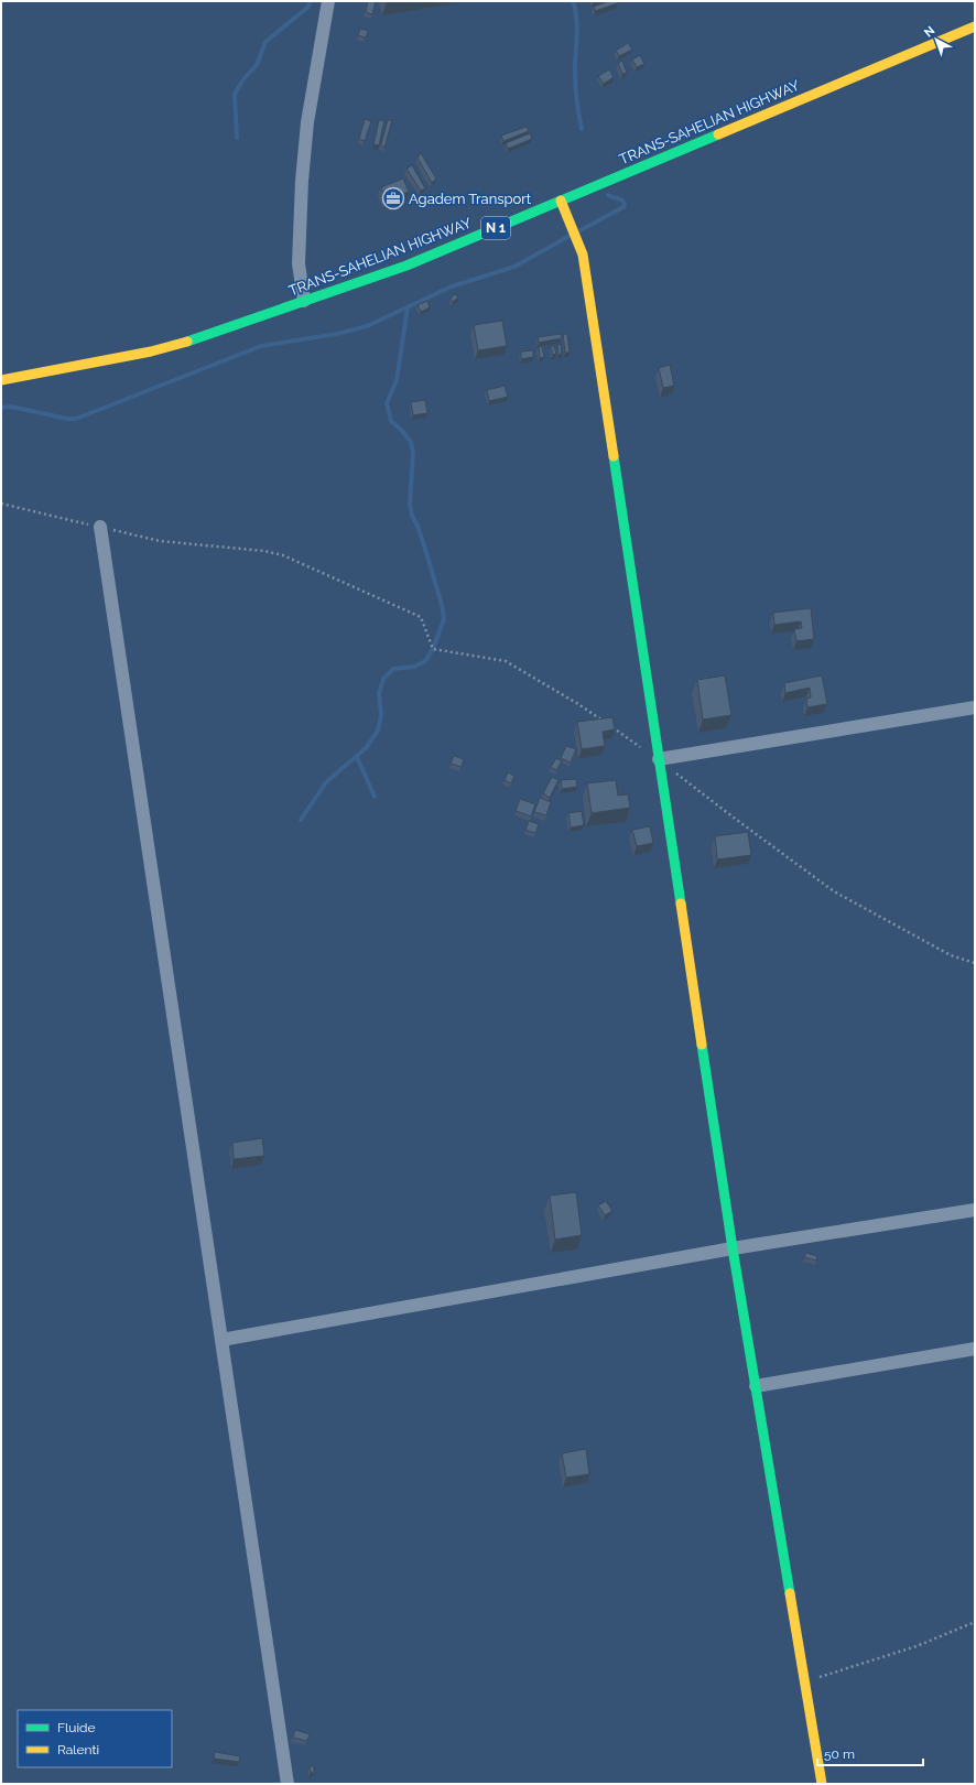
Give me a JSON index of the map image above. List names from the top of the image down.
{
  "streets": {
    "main road": ["TRANS-SAHELIAN HIGHWAY", "N 1"]
  },
  "places": {
    "office": ["Agadem Transport"]
  },
  "legend": ["Fluide", "Ralenti"],
  "scale_bar": "50 m",
  "north": "top left"
}
